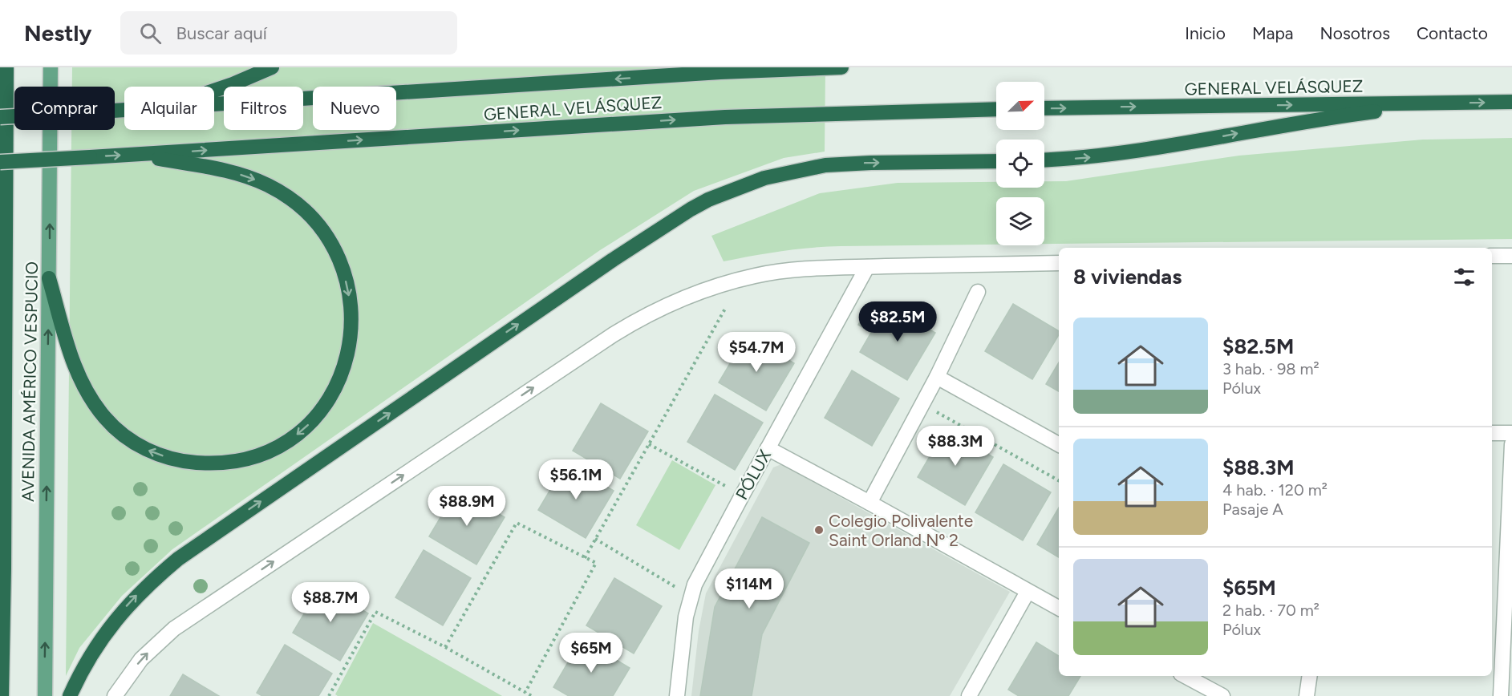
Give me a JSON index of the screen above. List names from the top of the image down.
{
  "streets": {
    "highway": ["GENERAL VELÁSQUEZ"],
    "main road": ["AVENIDA AMÉRICO VESPUCIO"],
    "street": ["PÓLUX"]
  },
  "one_way": ["AVENIDA AMÉRICO VESPUCIO"],
  "places": ["Colegio Polivalente Saint Orland Nº 2"],
  "north": "top right",
  "page": {
    "header": "Nestly",
    "search": "Buscar aquí",
    "nav": [
      "Inicio",
      "Mapa",
      "Nosotros",
      "Contacto"
    ],
    "chip": [
      "Comprar",
      "Alquilar",
      "Filtros",
      "Nuevo"
    ],
    "heading": "8 viviendas",
    "price": [
      "$82.5M",
      "$54.7M",
      "$88.3M",
      "$56.1M",
      "$88.9M",
      "$114M",
      "$88.7M",
      "$65M"
    ],
    "list": [
      {
        "name": "$82.5M",
        "note": "3 hab. · 98 m² · Pólux"
      },
      {
        "name": "$88.3M",
        "note": "4 hab. · 120 m² · Pasaje A"
      },
      {
        "name": "$65M",
        "note": "2 hab. · 70 m² · Pólux"
      }
    ]
  }
}
